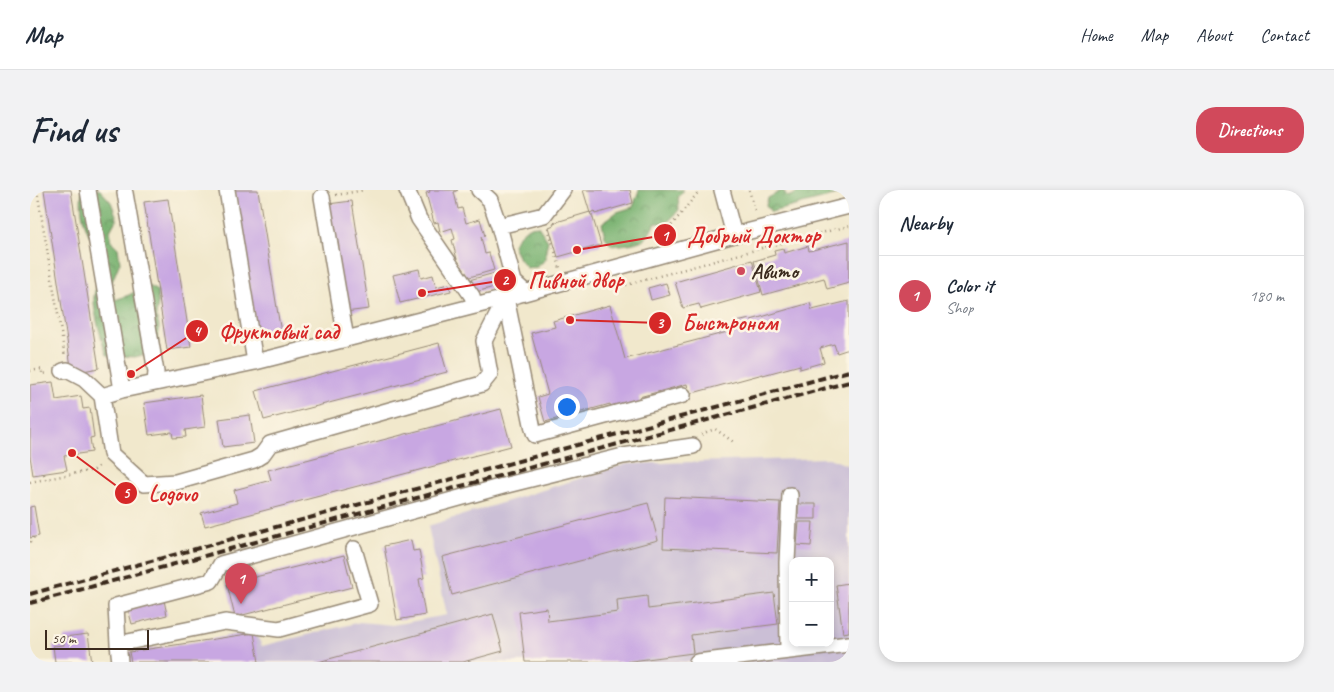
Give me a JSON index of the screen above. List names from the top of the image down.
{
  "places": [
    "Добрый Доктор",
    "Авито",
    "Пивной двор",
    "Быстроном",
    "Фруктовый сад",
    "Logovo"
  ],
  "scale_bar": "50 m",
  "page": {
    "header": "Map",
    "nav": [
      "Home",
      "Map",
      "About",
      "Contact"
    ],
    "buttons": "Directions",
    "title": "Find us",
    "heading": "Nearby",
    "list": [
      {
        "mark": "1",
        "name": "Color it",
        "note": "Shop",
        "value": "180 m"
      }
    ],
    "map_buttons": ["+", "−"],
    "pins": "1",
    "scale": "50 m"
  }
}
